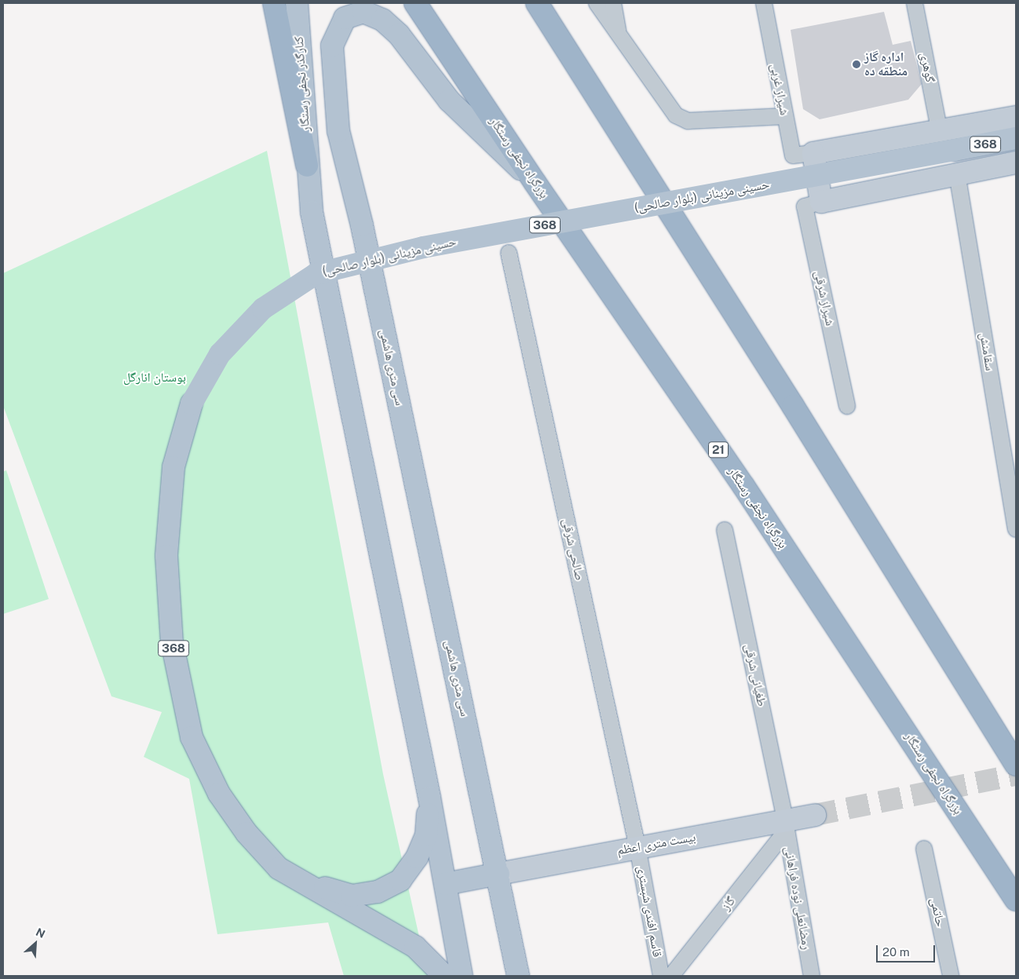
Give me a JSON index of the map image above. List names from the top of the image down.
{
  "streets": {
    "highway": ["بزرگراه نجفی رستگار", "21"],
    "main road": [
      "کنارگذر نجفی رستگار",
      "368",
      "حسینی مزینانی (بلوار صالحی)",
      "سی متری هاشمی",
      "بیست متری اعظم"
    ],
    "street": [
      "گوهری",
      "شیراز غربی",
      "شیراز شرقی",
      "سقامنش",
      "صالحی شرقی",
      "طغیانی شرقی",
      "رمضانعلی نوده فراهانی",
      "گاز",
      "قاسم افندی شبستری",
      "حاتمی"
    ]
  },
  "crossings": [
    ["گوهری", "368"],
    ["شیراز غربی", "368"],
    ["بزرگراه نجفی رستگار", "سی متری هاشمی"],
    ["سی متری هاشمی", "بیست متری اعظم"],
    ["صالحی شرقی", "بیست متری اعظم"],
    ["صالحی شرقی", "قاسم افندی شبستری"],
    ["طغیانی شرقی", "بیست متری اعظم"],
    ["طغیانی شرقی", "رمضانعلی نوده فراهانی"],
    ["طغیانی شرقی", "گاز"],
    ["بیست متری اعظم", "رمضانعلی نوده فراهانی"],
    ["بیست متری اعظم", "گاز"],
    ["بیست متری اعظم", "قاسم افندی شبستری"],
    ["رمضانعلی نوده فراهانی", "گاز"]
  ],
  "parks": ["بوستان انارگل"],
  "places": ["اداره گاز منطقه ده"],
  "scale_bar": "20 m",
  "north": "top right"
}
